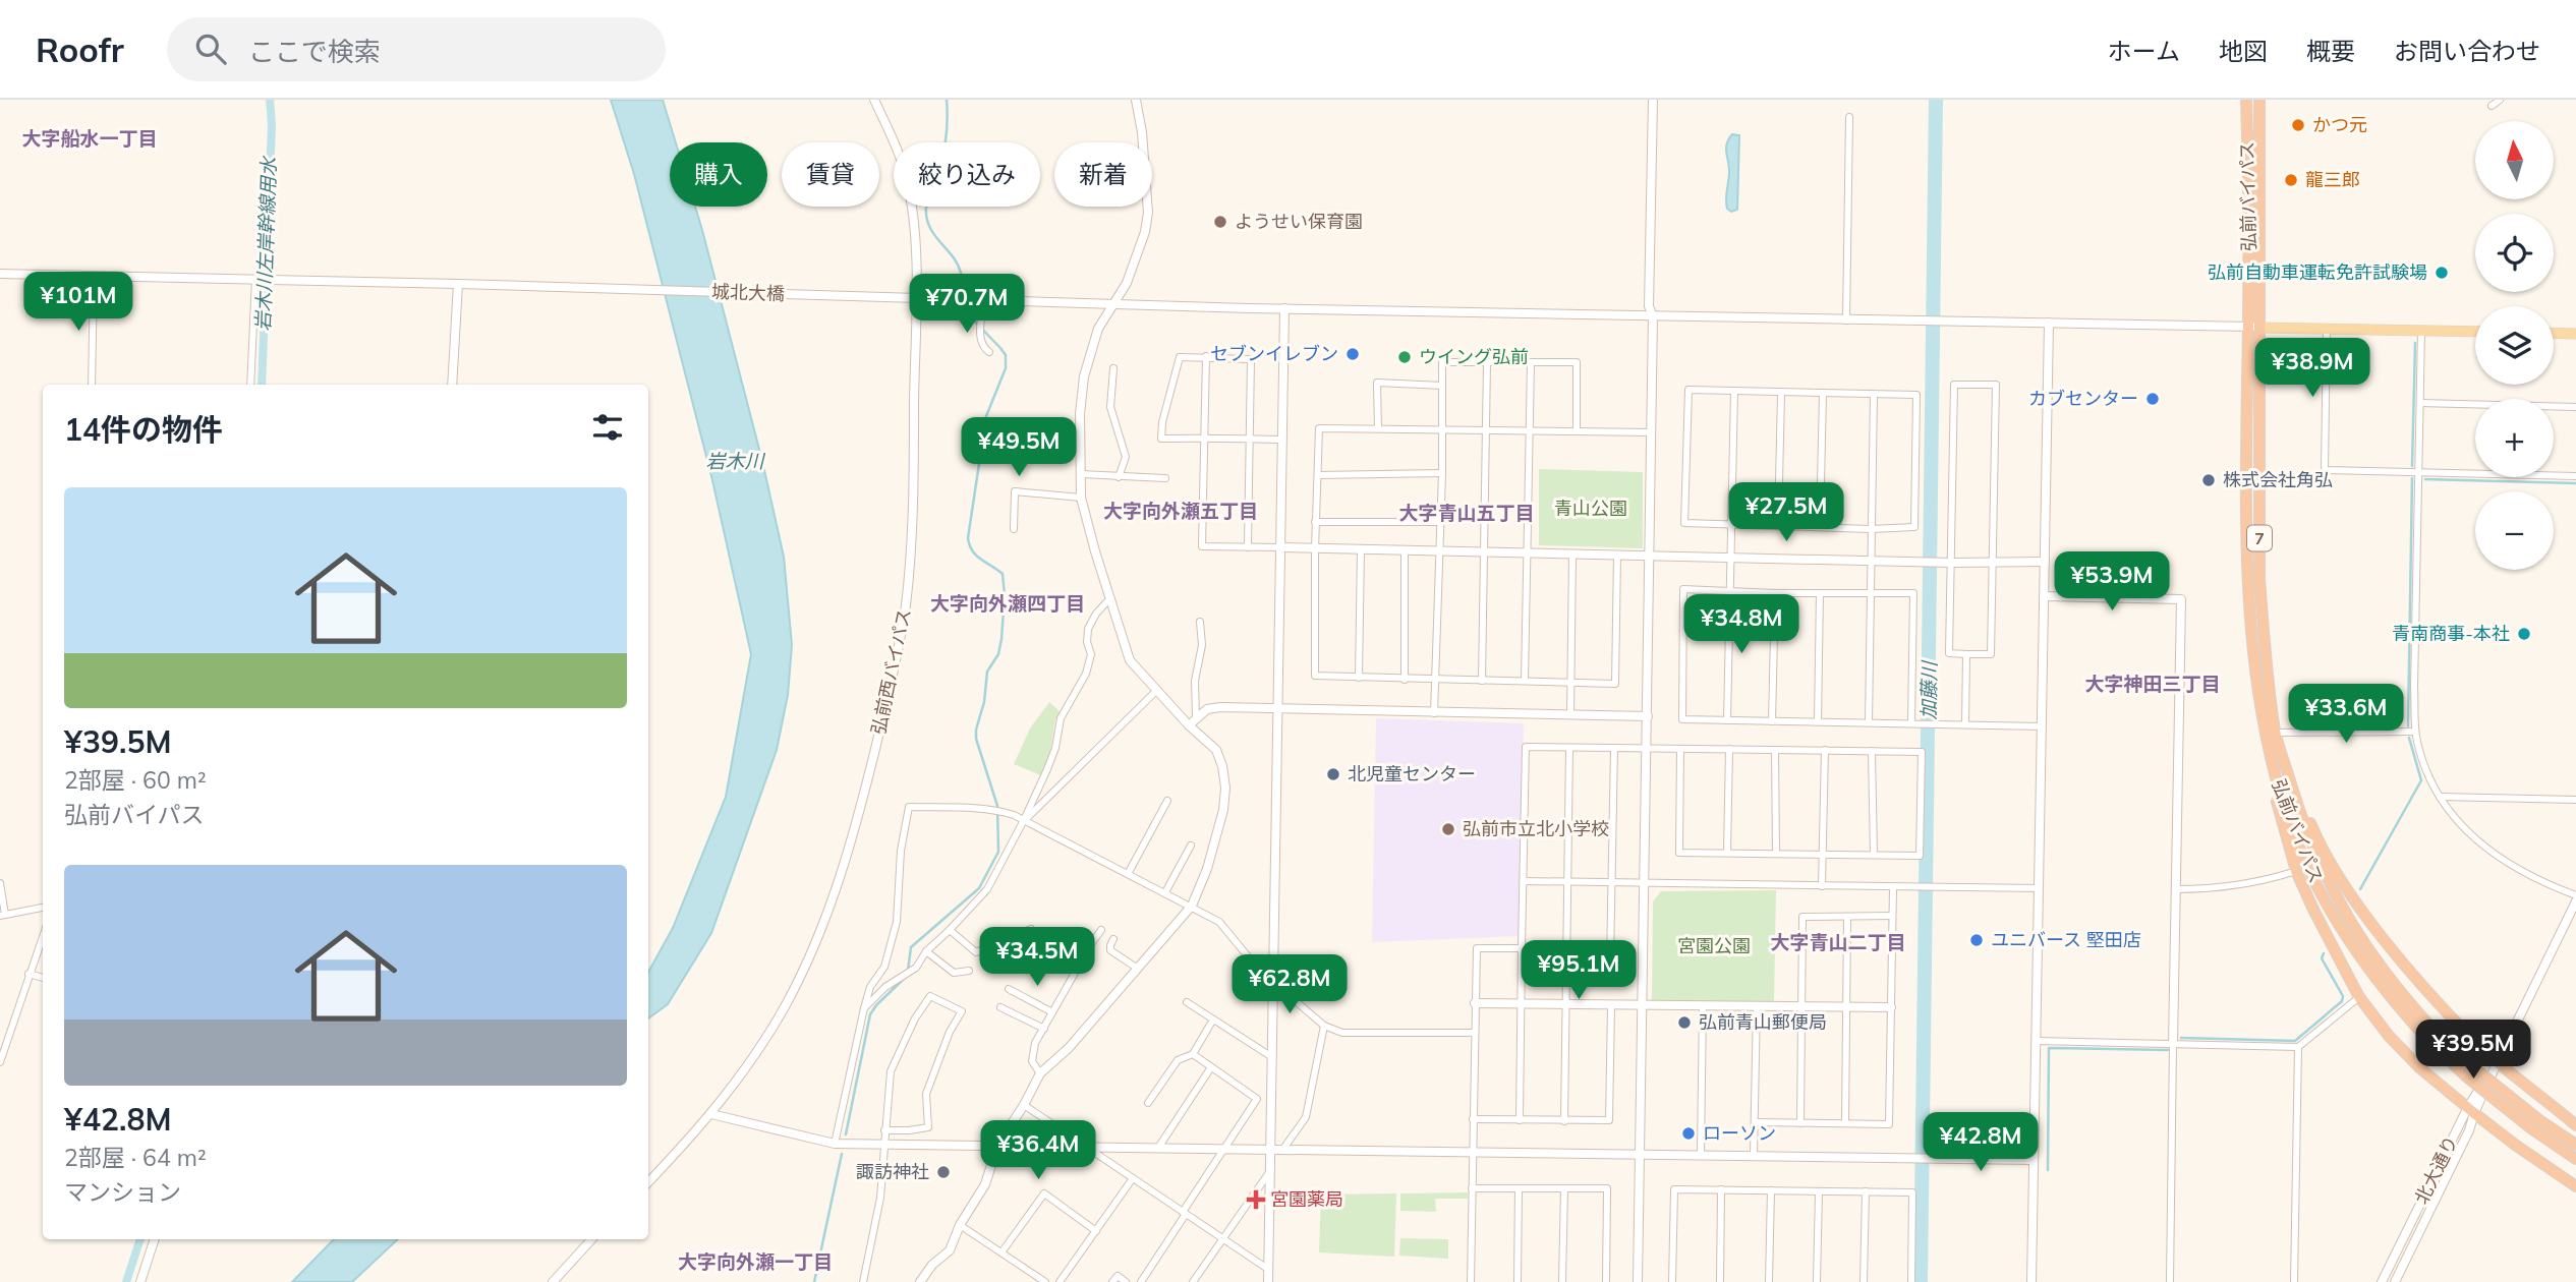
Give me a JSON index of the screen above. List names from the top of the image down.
{
  "streets": {
    "highway": ["弘前バイパス", "7"],
    "street": ["城北大橋", "弘前西バイパス", "北大通り"]
  },
  "crossings": [
    ["弘前バイパス", "城北大橋"],
    ["城北大橋", "弘前西バイパス"]
  ],
  "districts": [
    "大字船水一丁目",
    "大字向外瀬五丁目",
    "大字青山五丁目",
    "大字向外瀬四丁目",
    "大字神田三丁目",
    "大字青山二丁目",
    "大字向外瀬一丁目"
  ],
  "water": ["岩木川左岸幹線用水", "岩木川", "加藤川"],
  "parks": ["青山公園", "宮園公園"],
  "places": {
    "other": [
      "かつ元",
      "龍三郎",
      "ようせい保育園",
      "弘前自動車運転免許試験場",
      "セブンイレブン",
      "ウイング弘前",
      "カブセンター",
      "株式会社角弘",
      "青南商事-本社",
      "北児童センター",
      "弘前市立北小学校",
      "ユニバース 堅田店",
      "弘前青山郵便局",
      "ローソン",
      "諏訪神社"
    ],
    "health": ["宮園薬局"]
  },
  "north": "top",
  "page": {
    "header": "Roofr",
    "search": "ここで検索",
    "nav": [
      "ホーム",
      "地図",
      "概要",
      "お問い合わせ"
    ],
    "map_buttons": ["+", "−"],
    "chip": [
      "購入",
      "賃貸",
      "絞り込み",
      "新着"
    ],
    "price": [
      "¥101M",
      "¥70.7M",
      "¥38.9M",
      "¥49.5M",
      "¥27.5M",
      "¥53.9M",
      "¥34.8M",
      "¥33.6M",
      "¥34.5M",
      "¥95.1M",
      "¥62.8M",
      "¥39.5M",
      "¥42.8M",
      "¥36.4M"
    ],
    "heading": "14件の物件",
    "list": [
      {
        "name": "¥39.5M",
        "note": "2部屋 · 60 m² · 弘前バイパス"
      },
      {
        "name": "¥42.8M",
        "note": "2部屋 · 64 m² · マンション"
      }
    ]
  }
}
